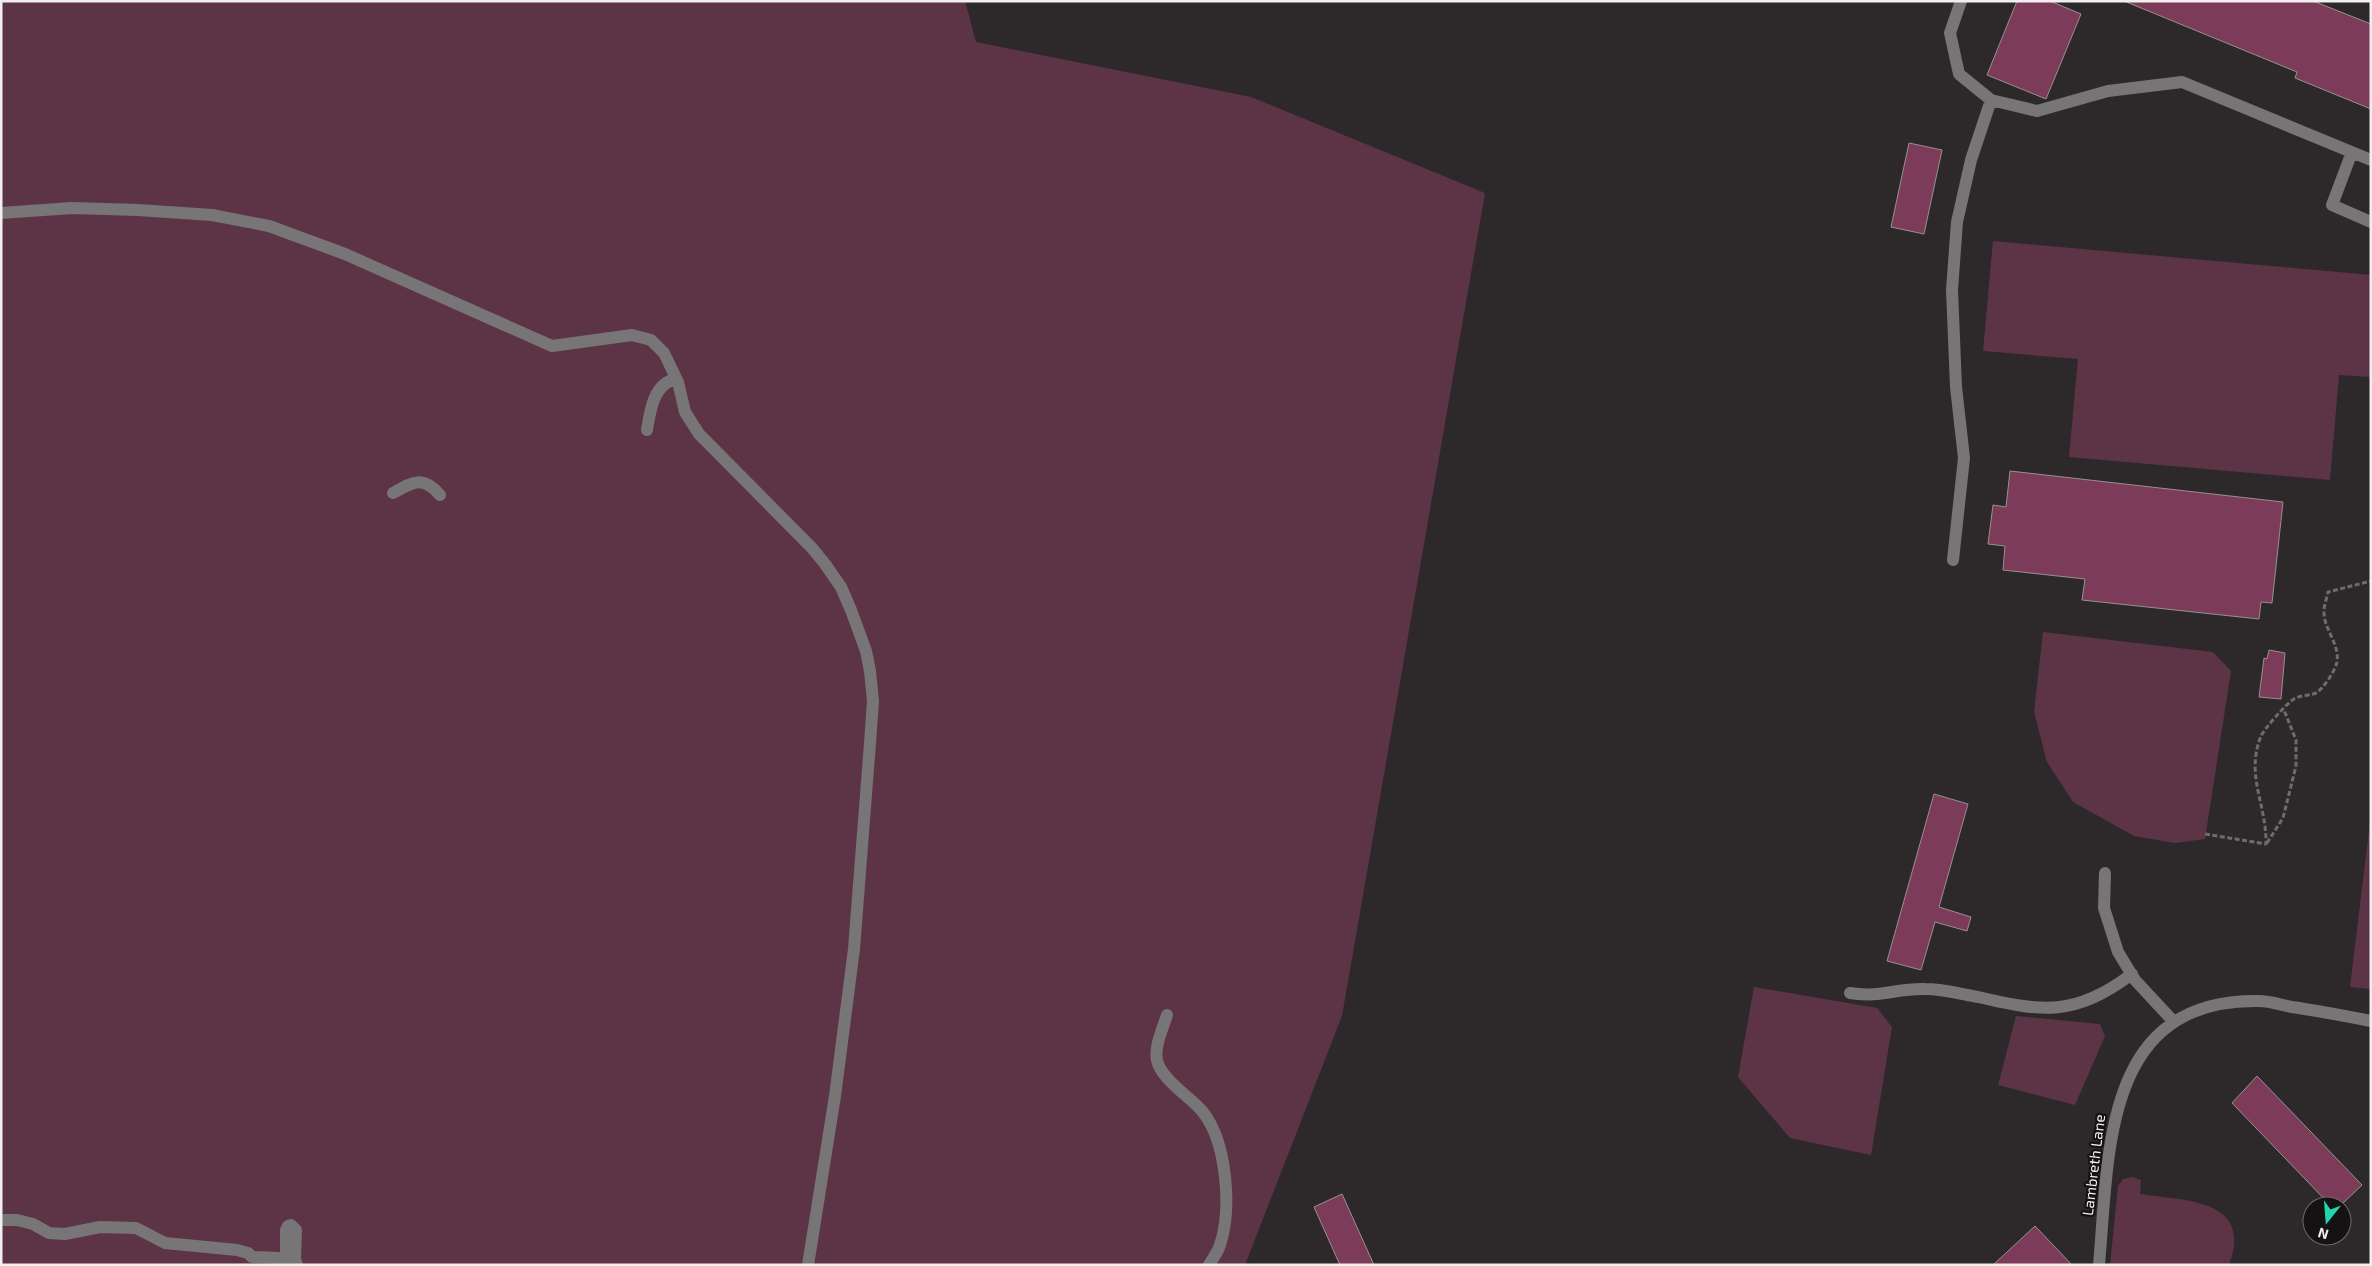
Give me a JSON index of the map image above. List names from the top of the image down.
{
  "streets": {
    "street": ["Lambreth Lane"]
  },
  "north": "bottom"
}
